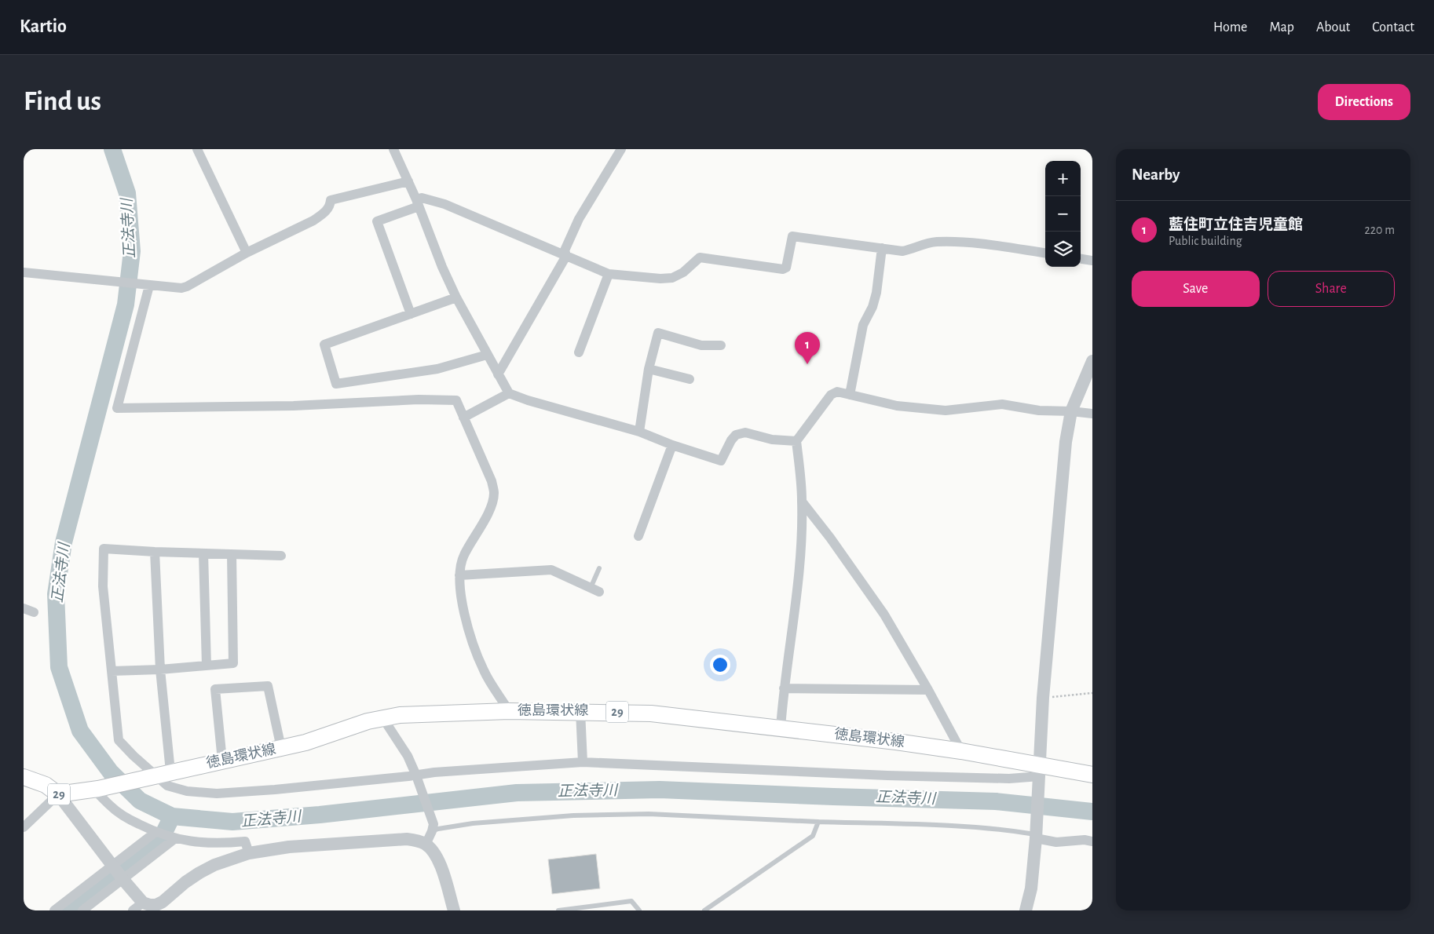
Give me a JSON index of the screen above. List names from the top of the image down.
{
  "streets": {
    "main road": ["徳島環状線", "29"]
  },
  "crossings": [
    ["徳島環状線", "29"]
  ],
  "water": ["正法寺川"],
  "page": {
    "header": "Kartio",
    "nav": [
      "Home",
      "Map",
      "About",
      "Contact"
    ],
    "buttons": [
      "Directions",
      ["Save", "Share"]
    ],
    "title": "Find us",
    "heading": "Nearby",
    "map_buttons": ["+", "−"],
    "list": [
      {
        "mark": "1",
        "name": "藍住町立住吉児童館",
        "note": "Public building",
        "value": "220 m"
      }
    ],
    "pins": "1"
  }
}
